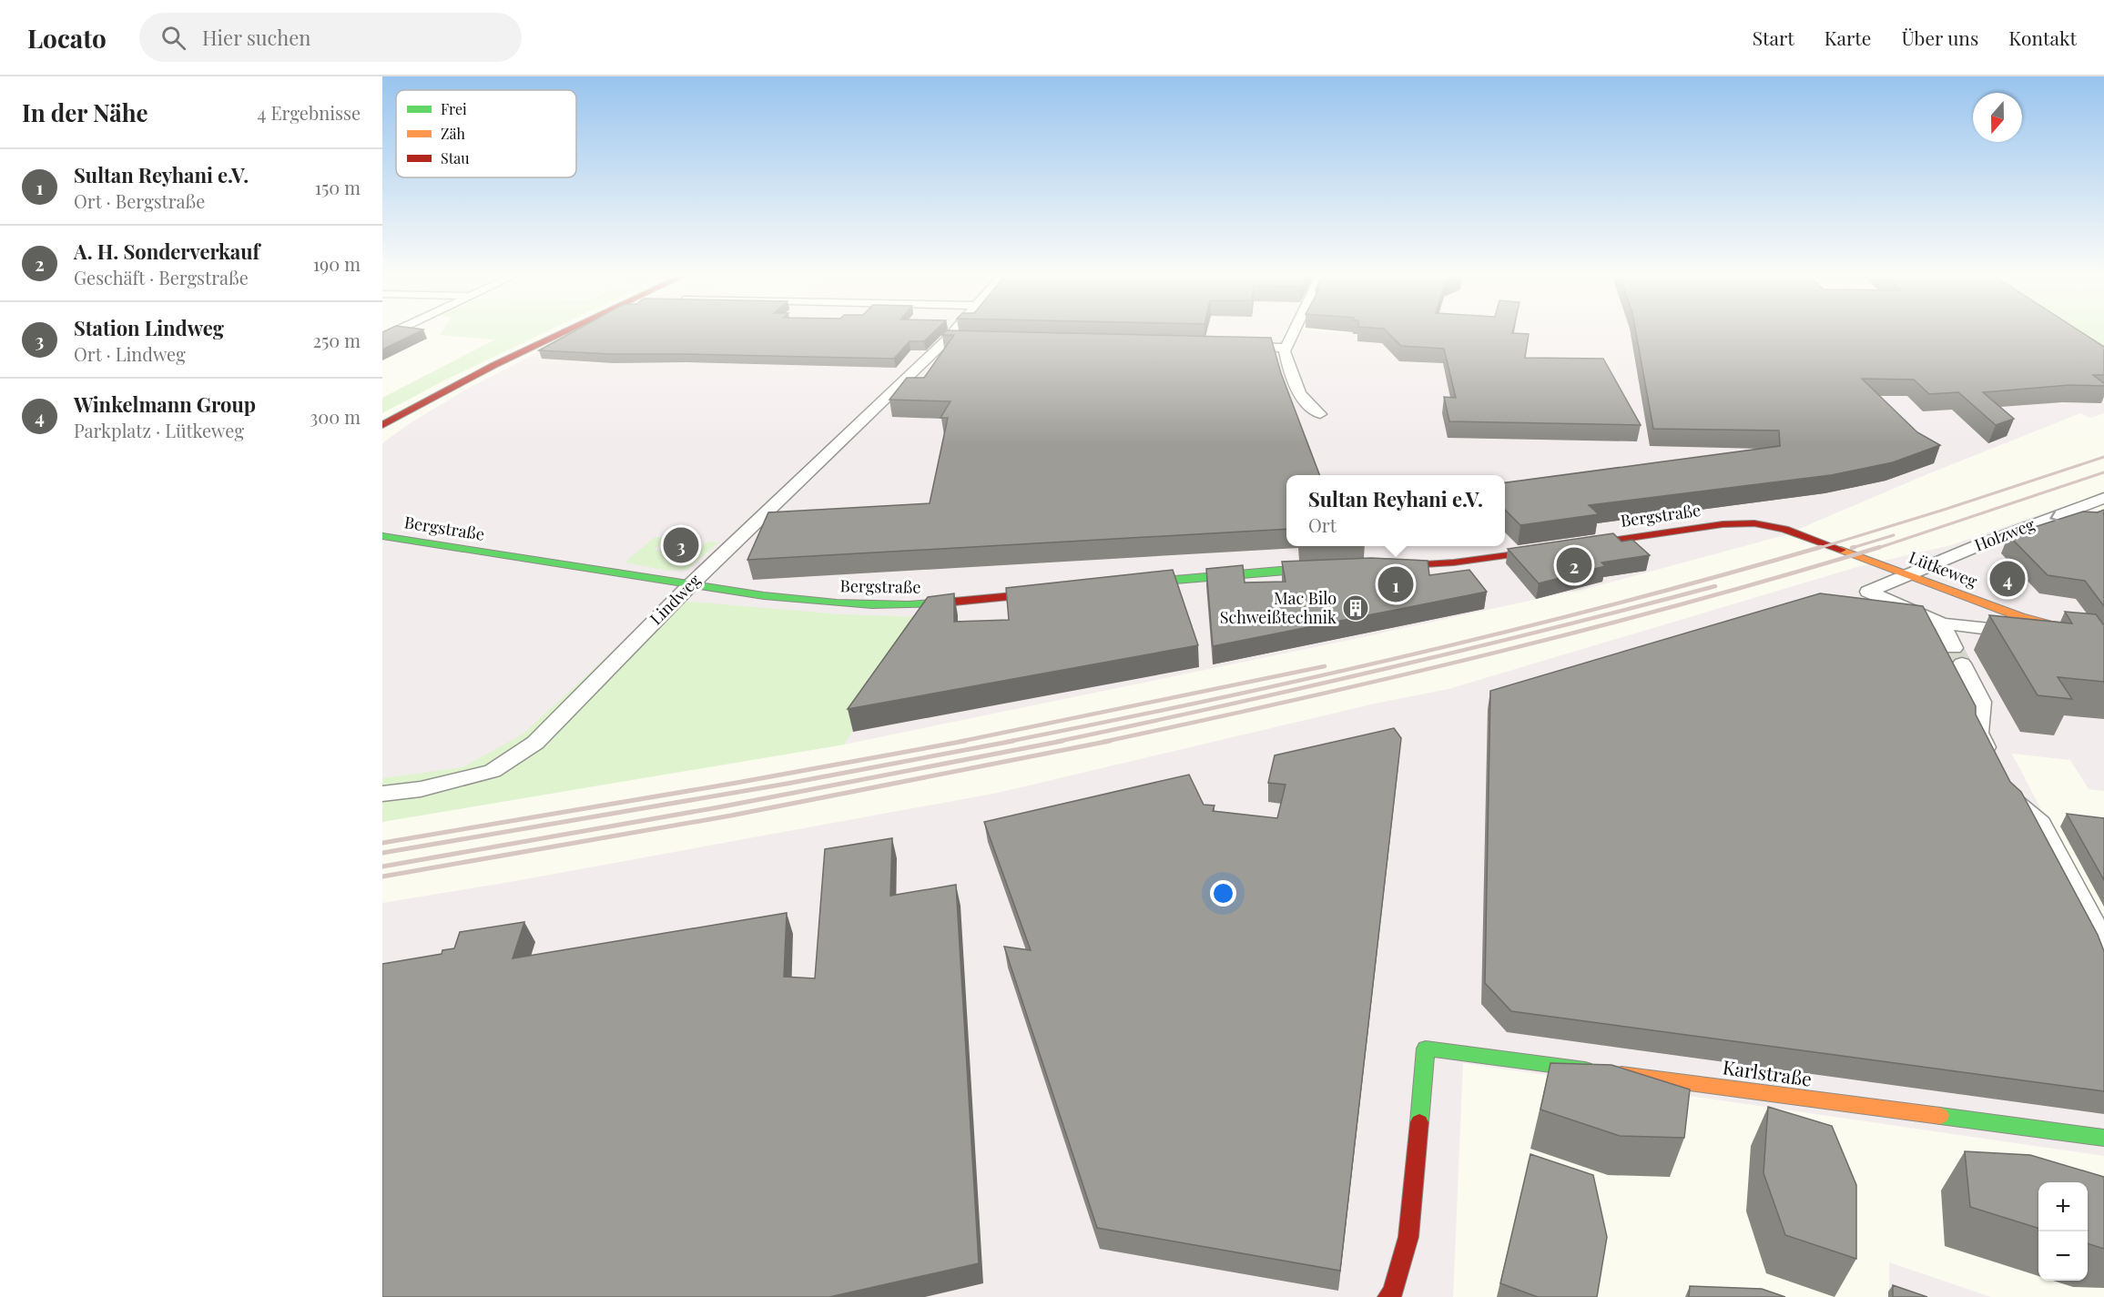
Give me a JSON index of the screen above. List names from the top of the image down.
{
  "streets": {
    "street": [
      "Bergstraße",
      "Holzweg",
      "Lütkeweg",
      "Lindweg",
      "Karlstraße"
    ]
  },
  "crossings": [
    ["Bergstraße", "Lütkeweg"],
    ["Bergstraße", "Lindweg"],
    ["Holzweg", "Lütkeweg"]
  ],
  "places": {
    "building": ["Mac Bilo Schweißtechnik"]
  },
  "legend": ["Frei", "Zäh", "Stau"],
  "north": "bottom",
  "page": {
    "header": "Locato",
    "search": "Hier suchen",
    "nav": [
      "Start",
      "Karte",
      "Über uns",
      "Kontakt"
    ],
    "heading": ["In der Nähe", "4 Ergebnisse"],
    "list": [
      {
        "mark": "1",
        "name": "Sultan Reyhani e.V.",
        "note": "Ort · Bergstraße",
        "value": "150 m"
      },
      {
        "mark": "2",
        "name": "A. H. Sonderverkauf",
        "note": "Geschäft · Bergstraße",
        "value": "190 m"
      },
      {
        "mark": "3",
        "name": "Station Lindweg",
        "note": "Ort · Lindweg",
        "value": "250 m"
      },
      {
        "mark": "4",
        "name": "Winkelmann Group",
        "note": "Parkplatz · Lütkeweg",
        "value": "300 m"
      }
    ],
    "popup": ["Sultan Reyhani e.V.", "Ort"],
    "pins": [
      "3",
      "2",
      "4",
      "1"
    ],
    "map_buttons": ["+", "−"]
  }
}
